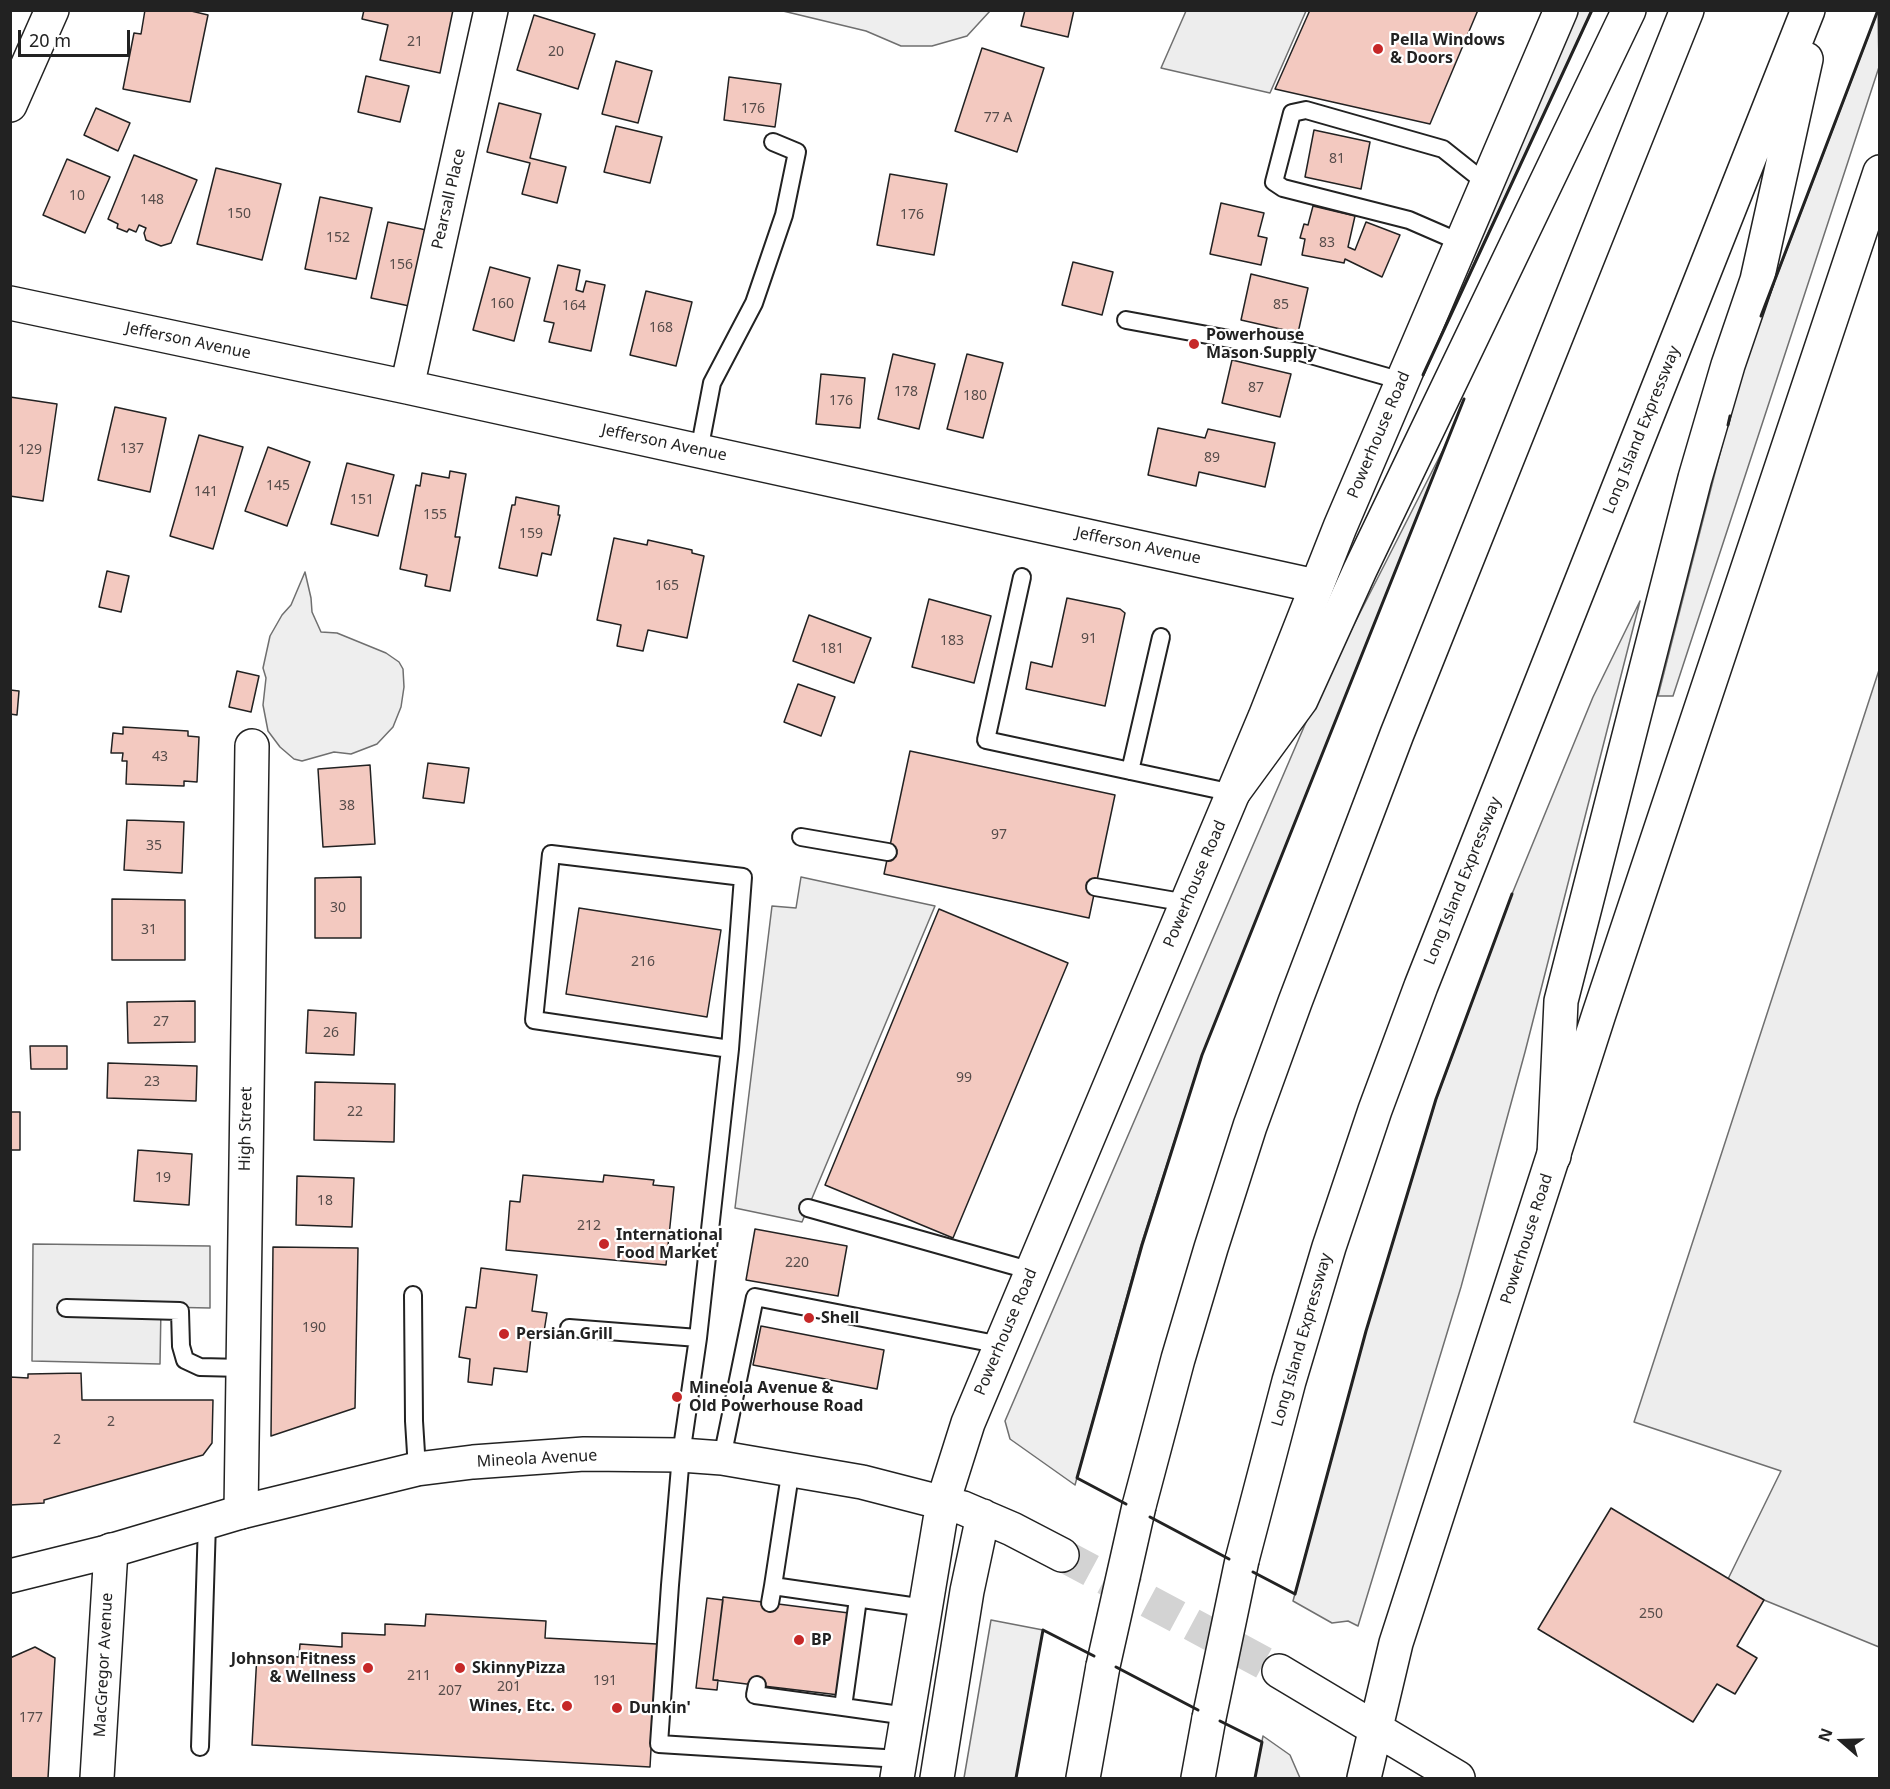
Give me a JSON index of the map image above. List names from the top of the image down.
{
  "streets": {
    "main road": [
      "Pearsall Place",
      "Jefferson Avenue",
      "Long Island Expressway",
      "Powerhouse Road",
      "High Street",
      "Mineola Avenue",
      "MacGregor Avenue"
    ]
  },
  "crossings": [
    ["Pearsall Place", "Jefferson Avenue"],
    ["Jefferson Avenue", "Powerhouse Road"],
    ["Powerhouse Road", "Mineola Avenue"],
    ["High Street", "Mineola Avenue"],
    ["Mineola Avenue", "MacGregor Avenue"]
  ],
  "places": [
    "Pella Windows & Doors",
    "Powerhouse Mason Supply",
    "International Food Market",
    "Shell",
    "Persian Grill",
    "Mineola Avenue & Old Powerhouse Road",
    "BP",
    "Johnson Fitness & Wellness",
    "SkinnyPizza",
    "Wines, Etc.",
    "Dunkin'"
  ],
  "house_numbers": [
    "21",
    "20",
    "176",
    "77 A",
    "81",
    "10",
    "148",
    "150",
    "176",
    "152",
    "83",
    "156",
    "160",
    "85",
    "164",
    "168",
    "87",
    "178",
    "180",
    "176",
    "137",
    "129",
    "89",
    "145",
    "141",
    "151",
    "155",
    "159",
    "165",
    "91",
    "183",
    "181",
    "43",
    "38",
    "97",
    "35",
    "30",
    "31",
    "216",
    "27",
    "26",
    "99",
    "23",
    "22",
    "19",
    "18",
    "212",
    "220",
    "190",
    "2",
    "2",
    "250",
    "211",
    "191",
    "201",
    "207",
    "177"
  ],
  "scale_bar": "20 m",
  "north": "left"
}
